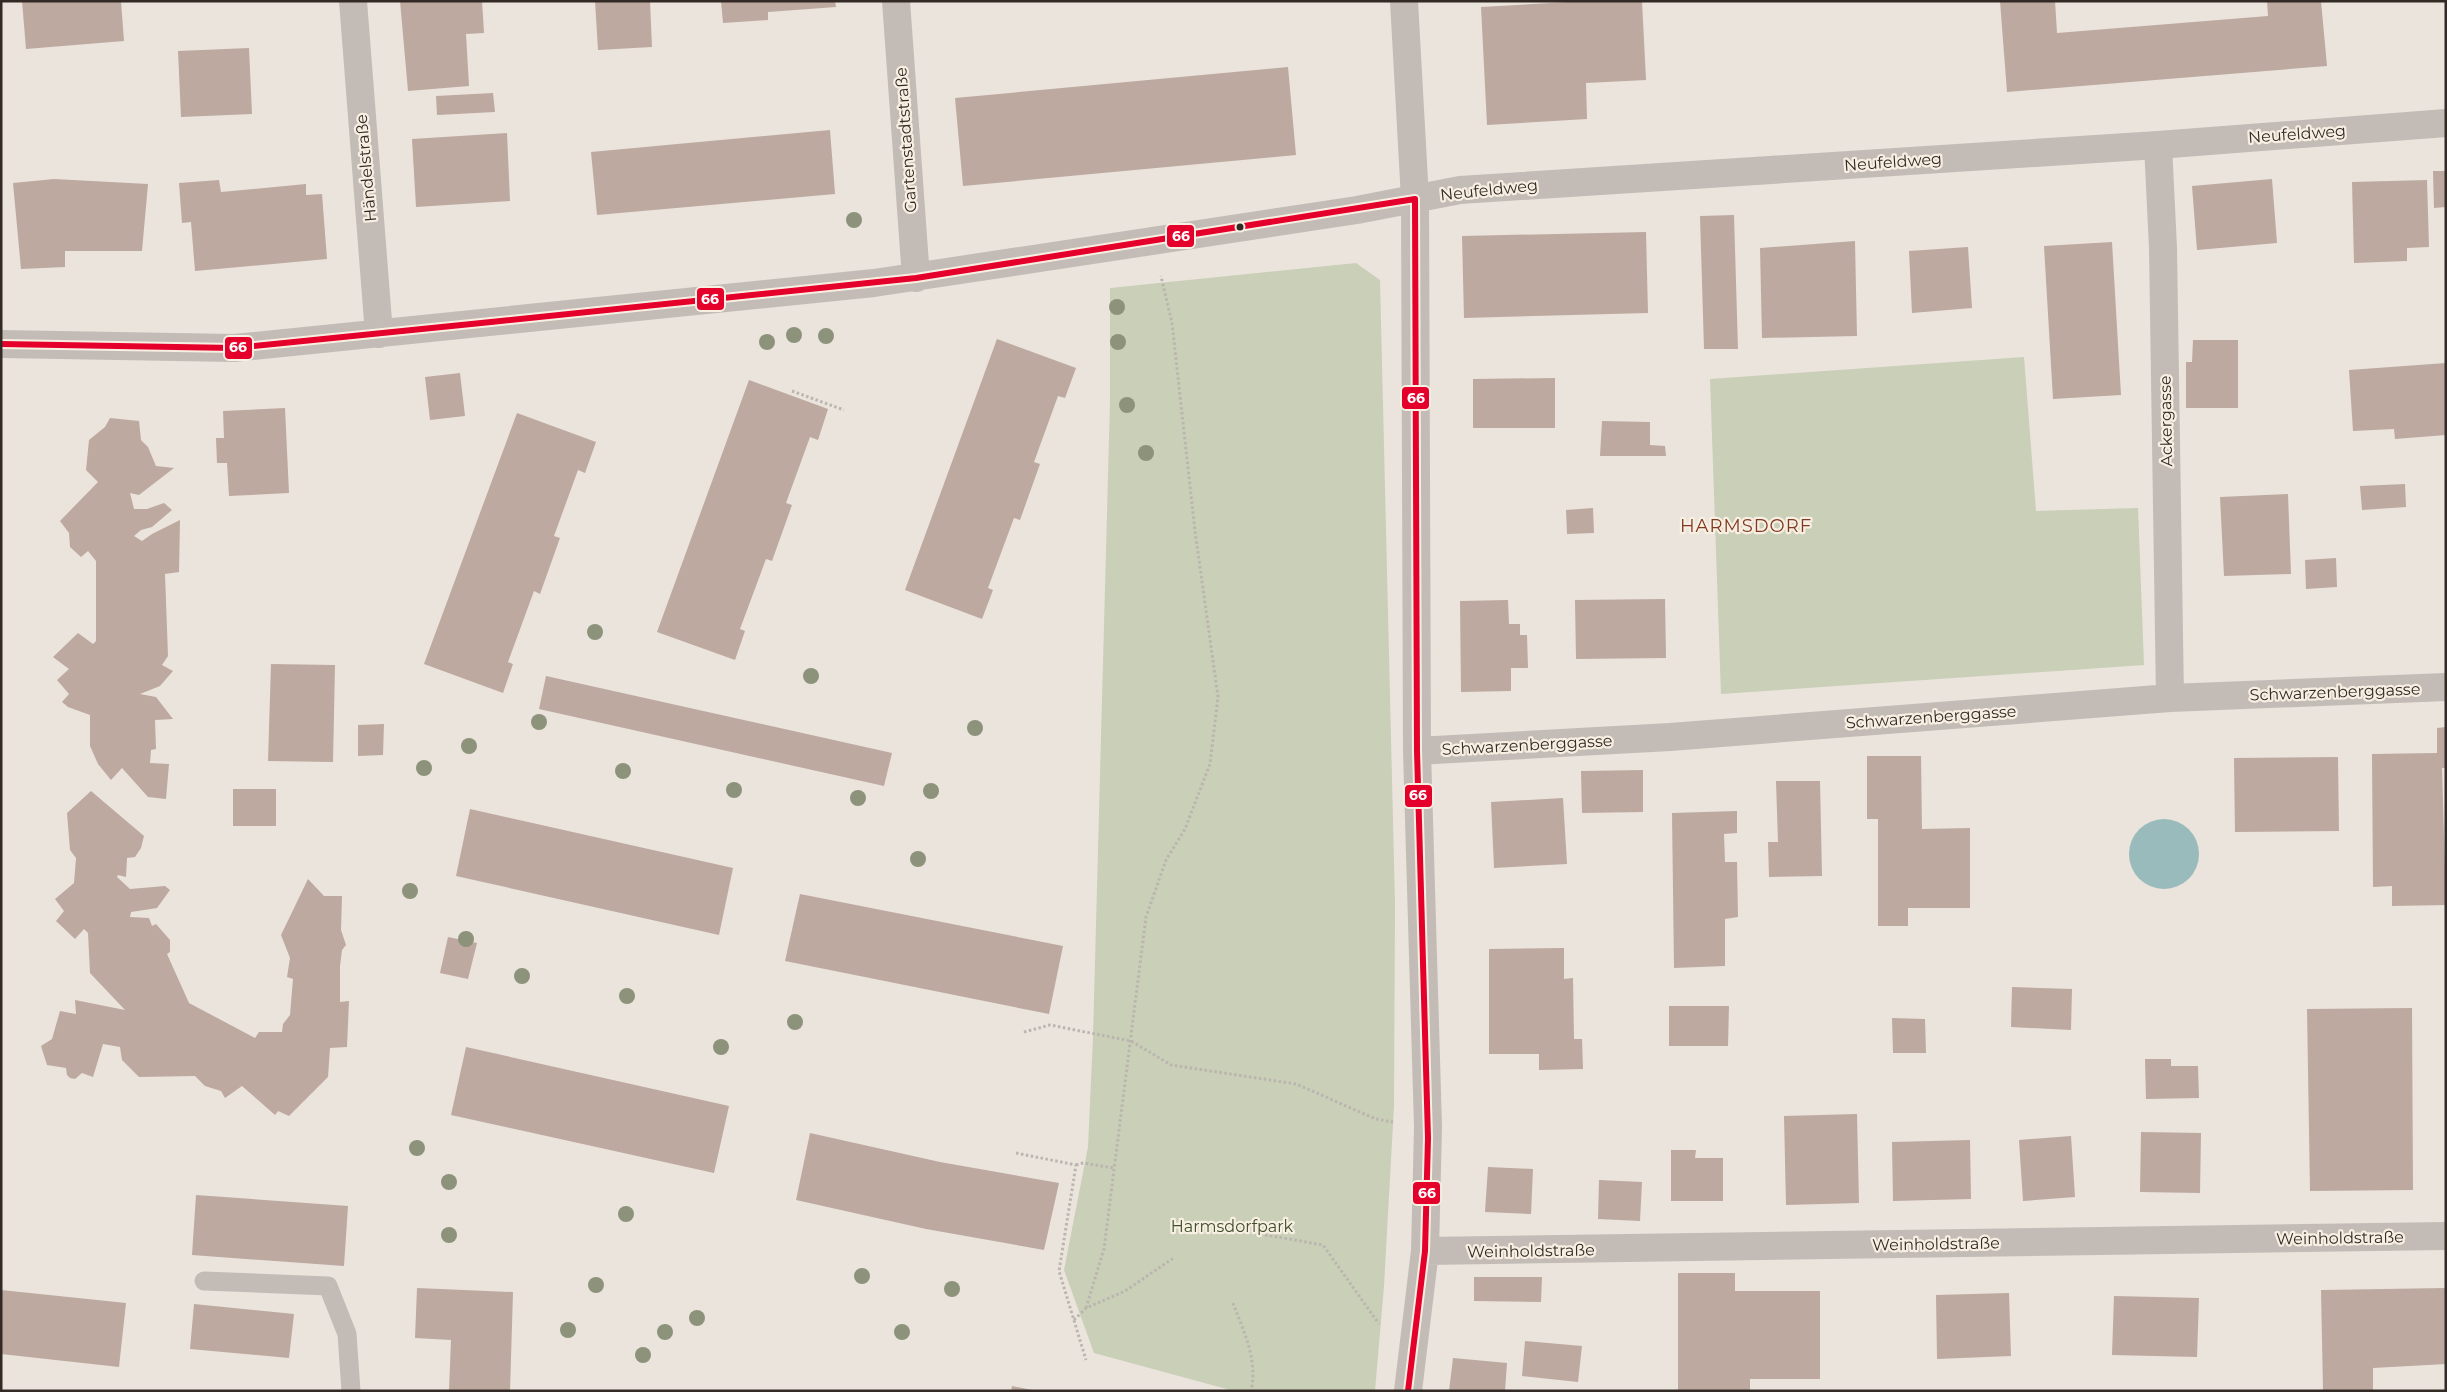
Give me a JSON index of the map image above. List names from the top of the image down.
{
  "streets": {
    "street": [
      "Neufeldweg",
      "Gartenstadtstraße",
      "Händelstraße",
      "Ackergasse",
      "Schwarzenberggasse",
      "Weinholdstraße"
    ]
  },
  "crossings": [
    ["Neufeldweg", "Gartenstadtstraße"],
    ["Neufeldweg", "Händelstraße"],
    ["Neufeldweg", "Ackergasse"],
    ["Ackergasse", "Schwarzenberggasse"]
  ],
  "districts": ["HARMSDORF"],
  "parks": ["Harmsdorfpark"],
  "lines": ["transit line 66"]
}
